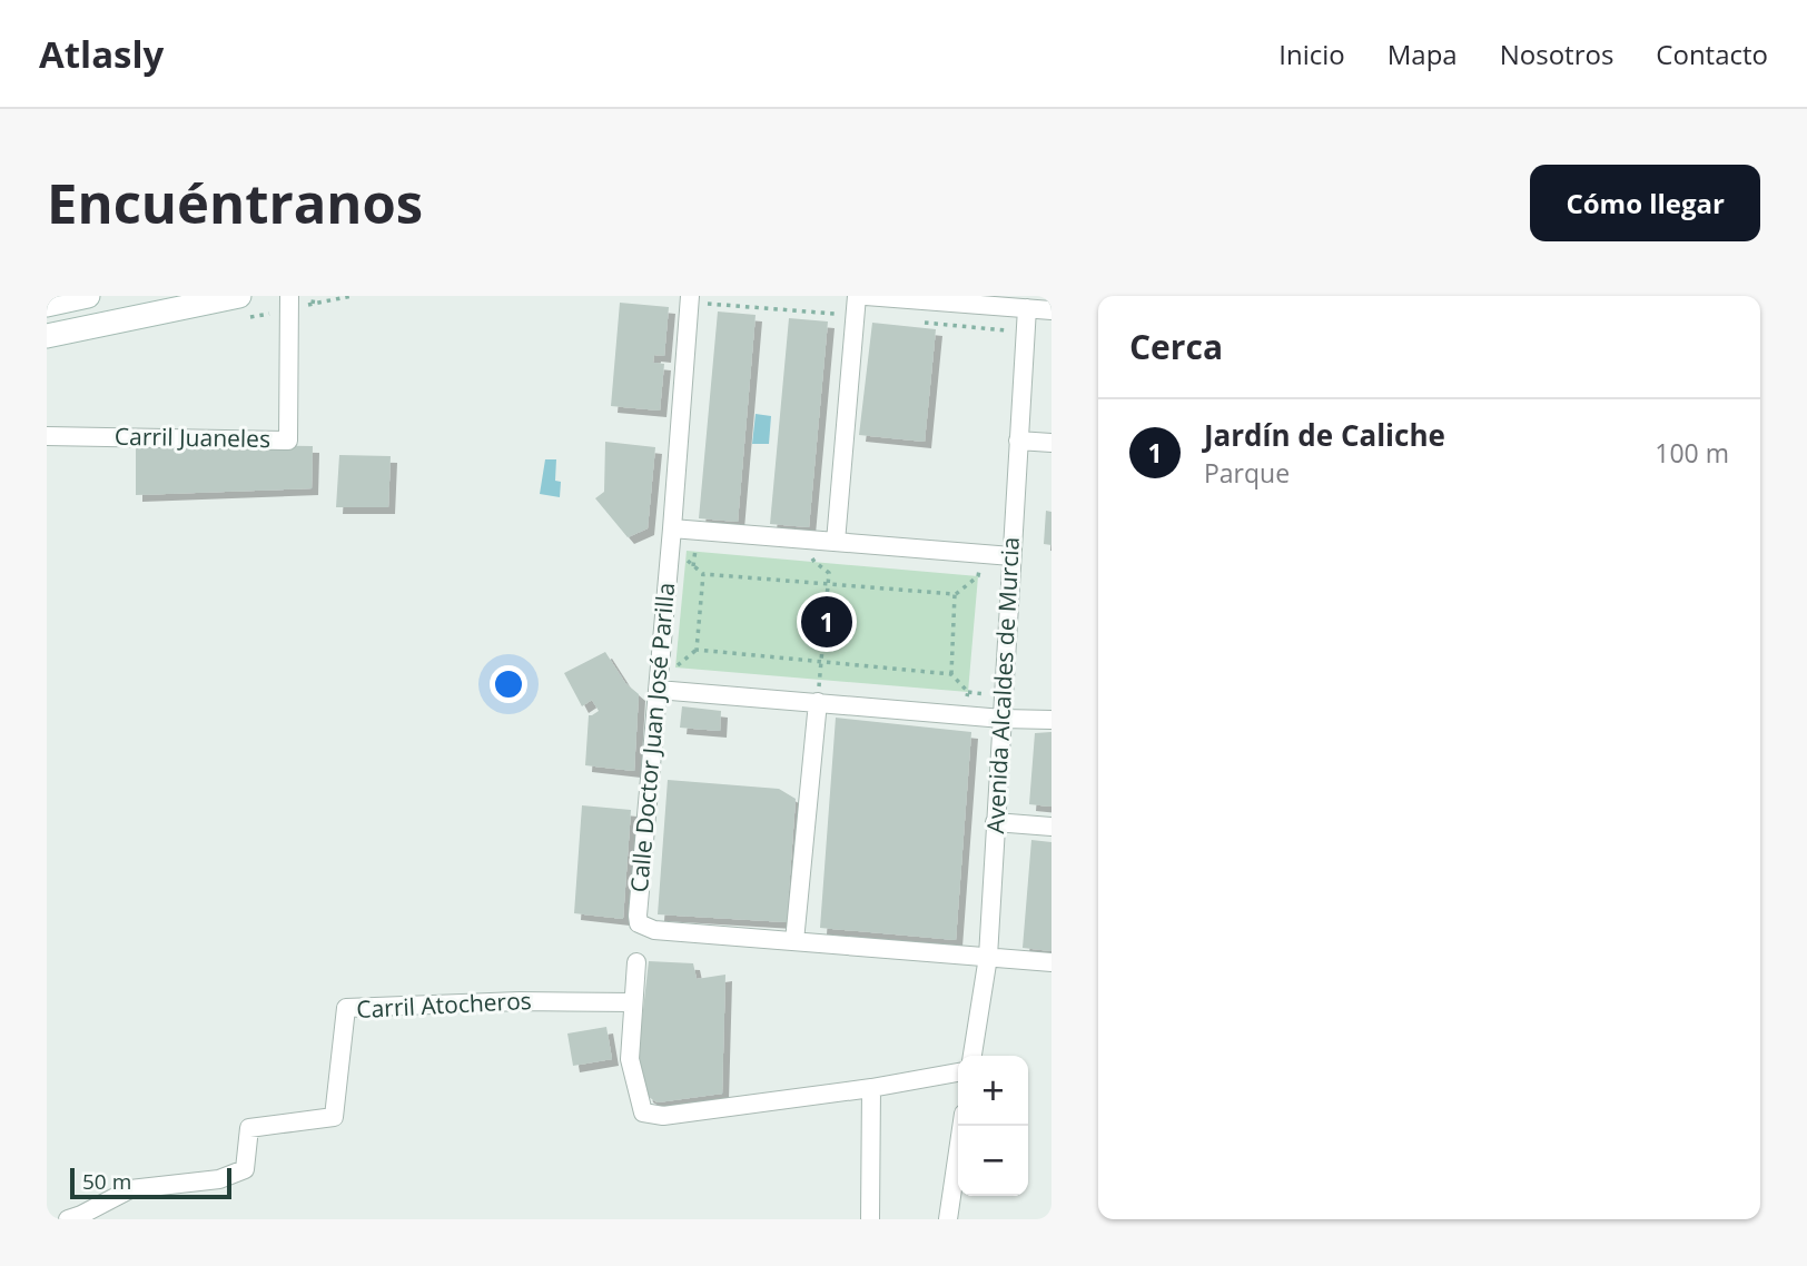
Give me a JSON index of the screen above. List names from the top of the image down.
{
  "streets": {
    "street": [
      "Carril Juaneles",
      "Avenida Alcaldes de Murcia",
      "Calle Doctor Juan José Parilla",
      "Carril Atocheros"
    ]
  },
  "crossings": [
    ["Avenida Alcaldes de Murcia", "Calle Doctor Juan José Parilla"]
  ],
  "scale_bar": "50 m",
  "page": {
    "header": "Atlasly",
    "nav": [
      "Inicio",
      "Mapa",
      "Nosotros",
      "Contacto"
    ],
    "buttons": "Cómo llegar",
    "title": "Encuéntranos",
    "heading": "Cerca",
    "list": [
      {
        "mark": "1",
        "name": "Jardín de Caliche",
        "note": "Parque",
        "value": "100 m"
      }
    ],
    "pins": "1",
    "map_buttons": ["+", "−"],
    "scale": "50 m"
  }
}
